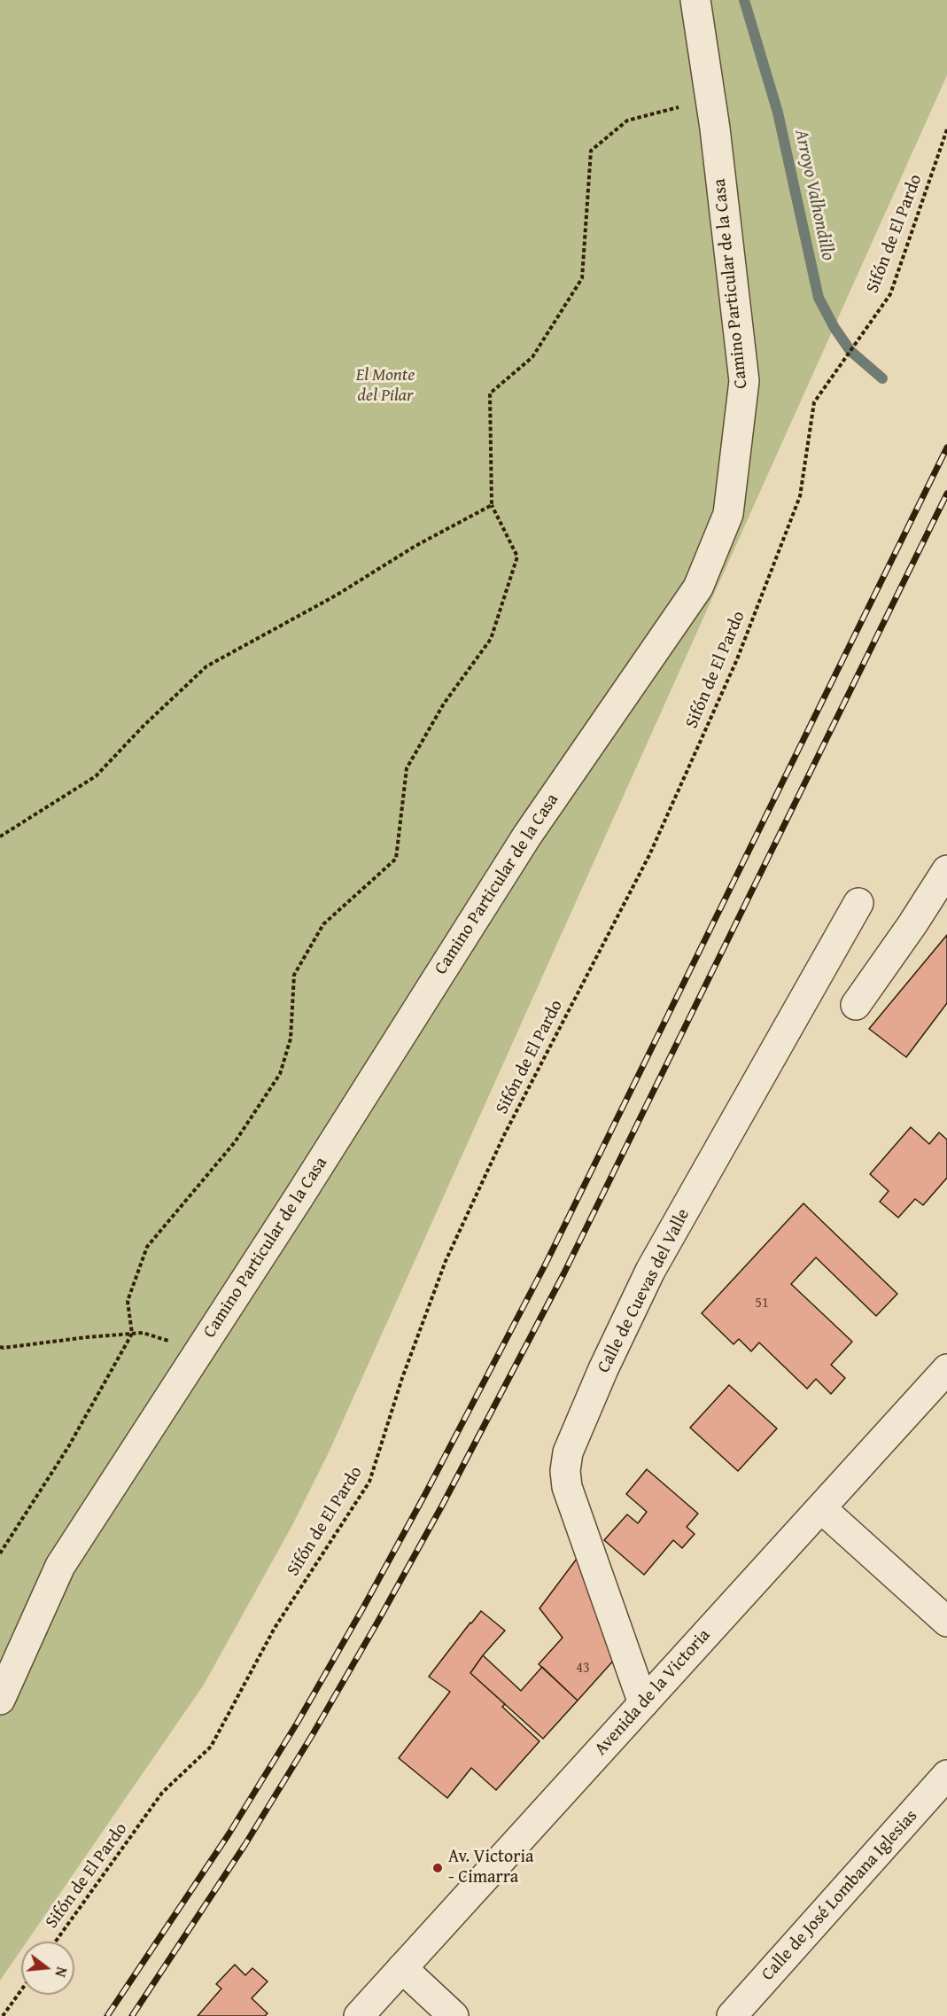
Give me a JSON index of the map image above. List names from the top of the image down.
{
  "streets": {
    "street": [
      "Camino Particular de la Casa",
      "Calle de Cuevas del Valle",
      "Avenida de la Victoria",
      "Calle de José Lombana Iglesias"
    ],
    "path": ["Sifón de El Pardo"]
  },
  "crossings": [
    ["Calle de Cuevas del Valle", "Avenida de la Victoria"]
  ],
  "water": ["Arroyo Valhondillo"],
  "parks": ["El Monte del Pilar"],
  "places": ["Av. Victoria - Cimarra"],
  "house_numbers": ["51", "43"],
  "north": "right"
}
